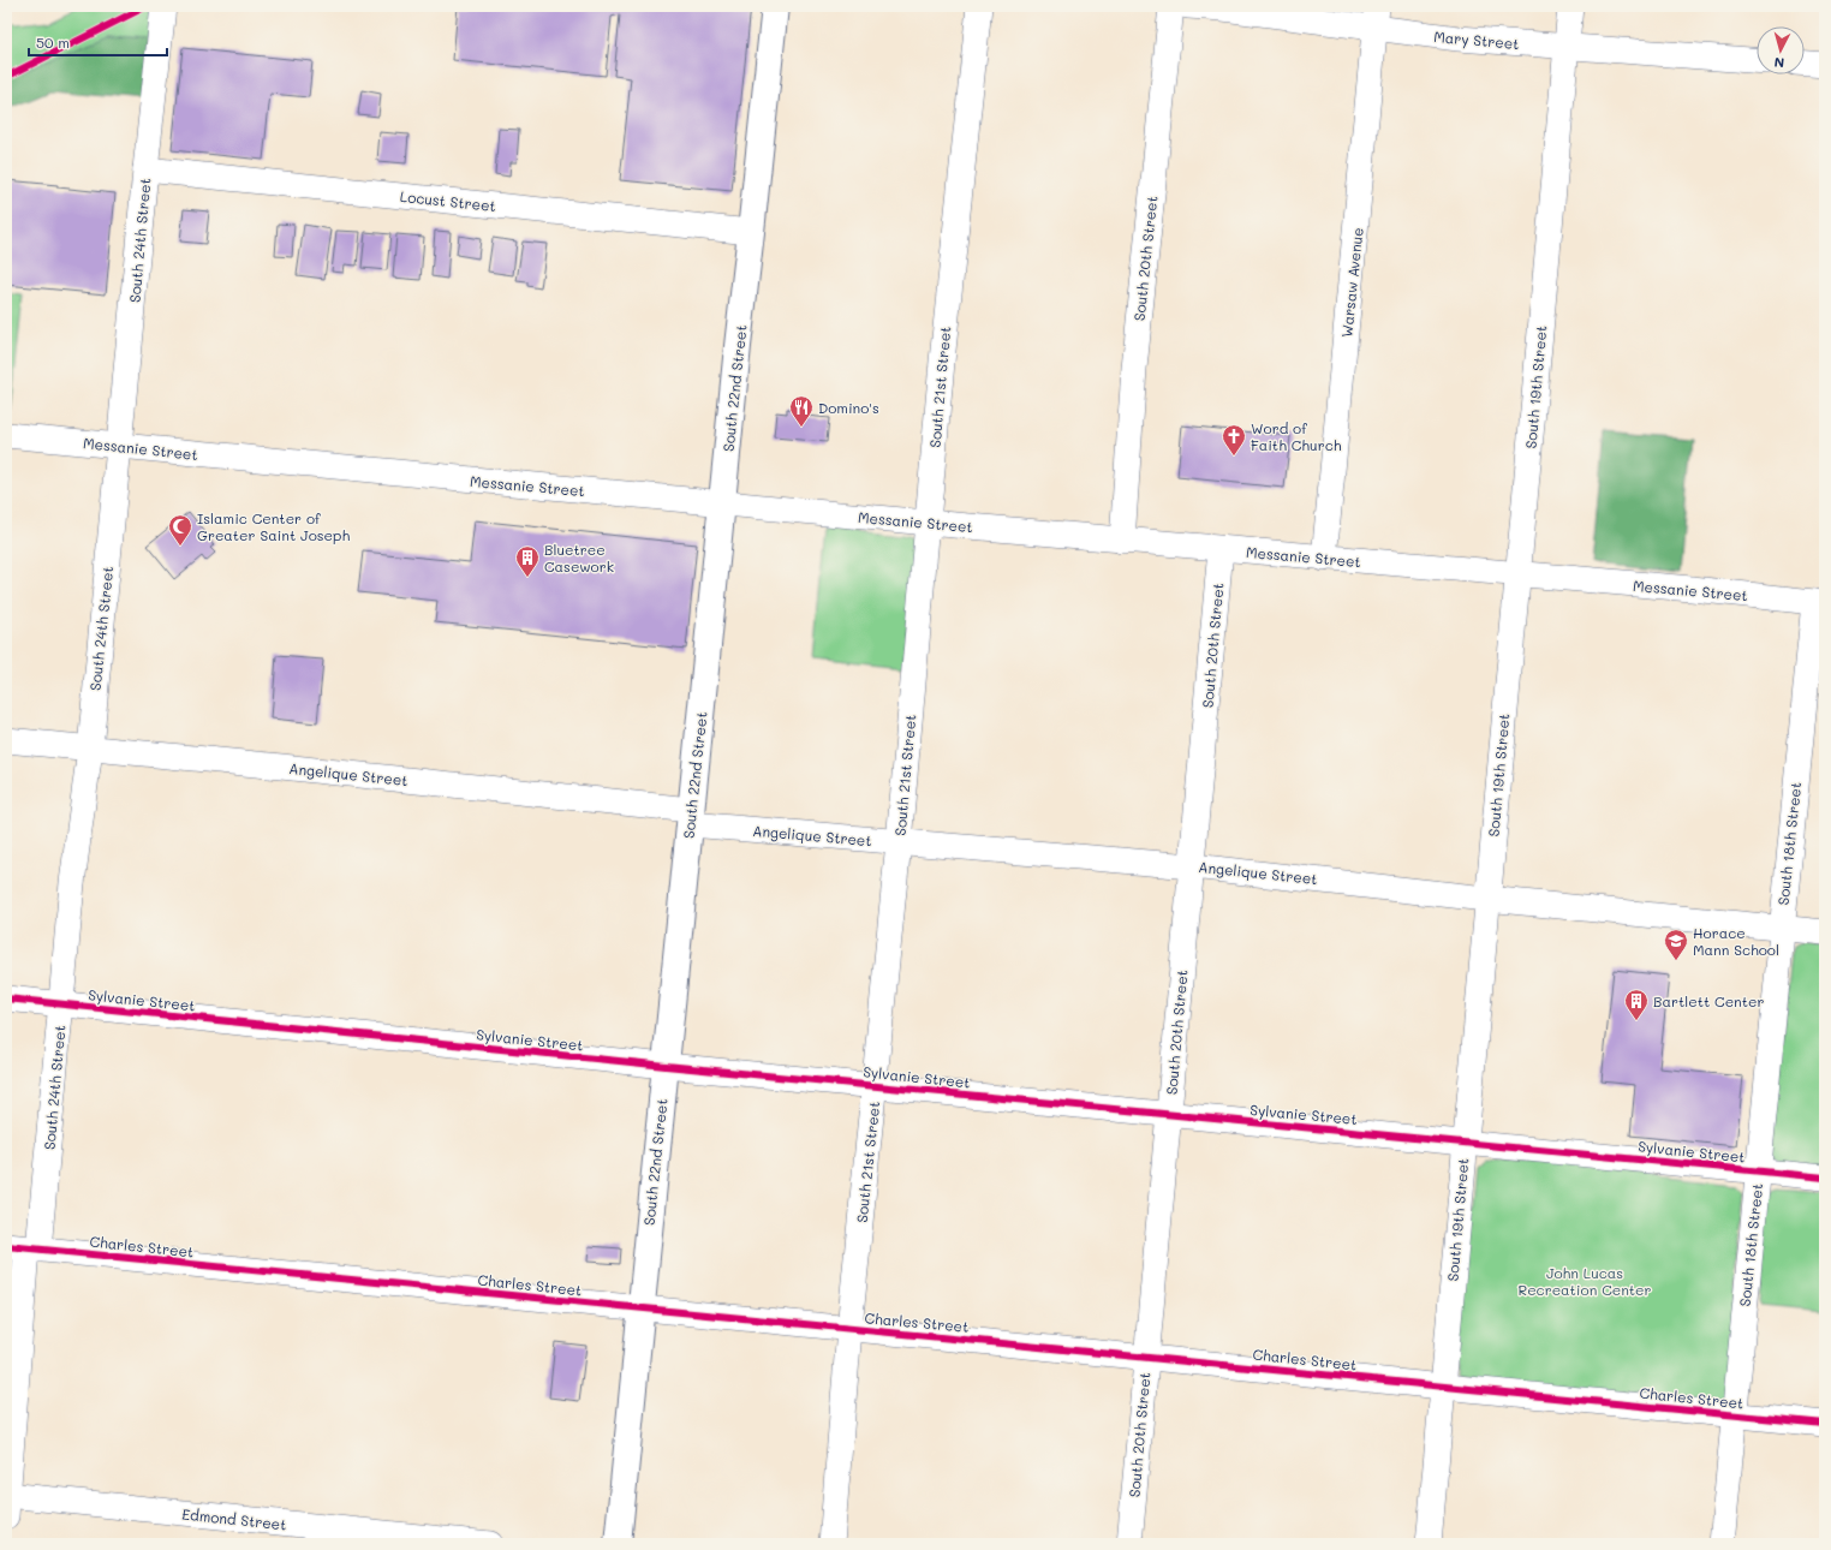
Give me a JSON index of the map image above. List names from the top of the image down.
{
  "streets": {
    "main road": ["South 22nd Street"],
    "street": [
      "Mary Street",
      "Locust Street",
      "South 24th Street",
      "South 20th Street",
      "Warsaw Avenue",
      "South 21st Street",
      "South 19th Street",
      "Messanie Street",
      "Angelique Street",
      "South 18th Street",
      "Sylvanie Street",
      "Charles Street",
      "Edmond Street"
    ]
  },
  "crossings": [
    ["Mary Street", "Warsaw Avenue"],
    ["Mary Street", "South 19th Street"],
    ["Locust Street", "South 24th Street"],
    ["Locust Street", "South 22nd Street"],
    ["South 24th Street", "Messanie Street"],
    ["South 24th Street", "Angelique Street"],
    ["South 24th Street", "Sylvanie Street"],
    ["South 24th Street", "Charles Street"],
    ["South 24th Street", "Edmond Street"],
    ["South 20th Street", "Messanie Street"],
    ["South 20th Street", "Angelique Street"],
    ["South 20th Street", "Sylvanie Street"],
    ["South 20th Street", "Charles Street"],
    ["Warsaw Avenue", "Messanie Street"],
    ["South 21st Street", "Messanie Street"],
    ["South 21st Street", "Angelique Street"],
    ["South 21st Street", "Sylvanie Street"],
    ["South 21st Street", "Charles Street"],
    ["South 19th Street", "Messanie Street"],
    ["South 19th Street", "Angelique Street"],
    ["South 19th Street", "Sylvanie Street"],
    ["South 19th Street", "Charles Street"],
    ["South 22nd Street", "Messanie Street"],
    ["South 22nd Street", "Angelique Street"],
    ["South 22nd Street", "Sylvanie Street"],
    ["South 22nd Street", "Charles Street"],
    ["Messanie Street", "South 18th Street"],
    ["Angelique Street", "South 18th Street"],
    ["South 18th Street", "Sylvanie Street"],
    ["South 18th Street", "Charles Street"]
  ],
  "parks": ["John Lucas Recreation Center"],
  "places": {
    "restaurant": ["Domino's"],
    "church": ["Word of Faith Church"],
    "mosque": ["Islamic Center of Greater Saint Joseph"],
    "building": ["Bluetree Casework", "Bartlett Center"],
    "school or university": ["Horace Mann School"]
  },
  "scale_bar": "50 m",
  "north": "bottom"
}
